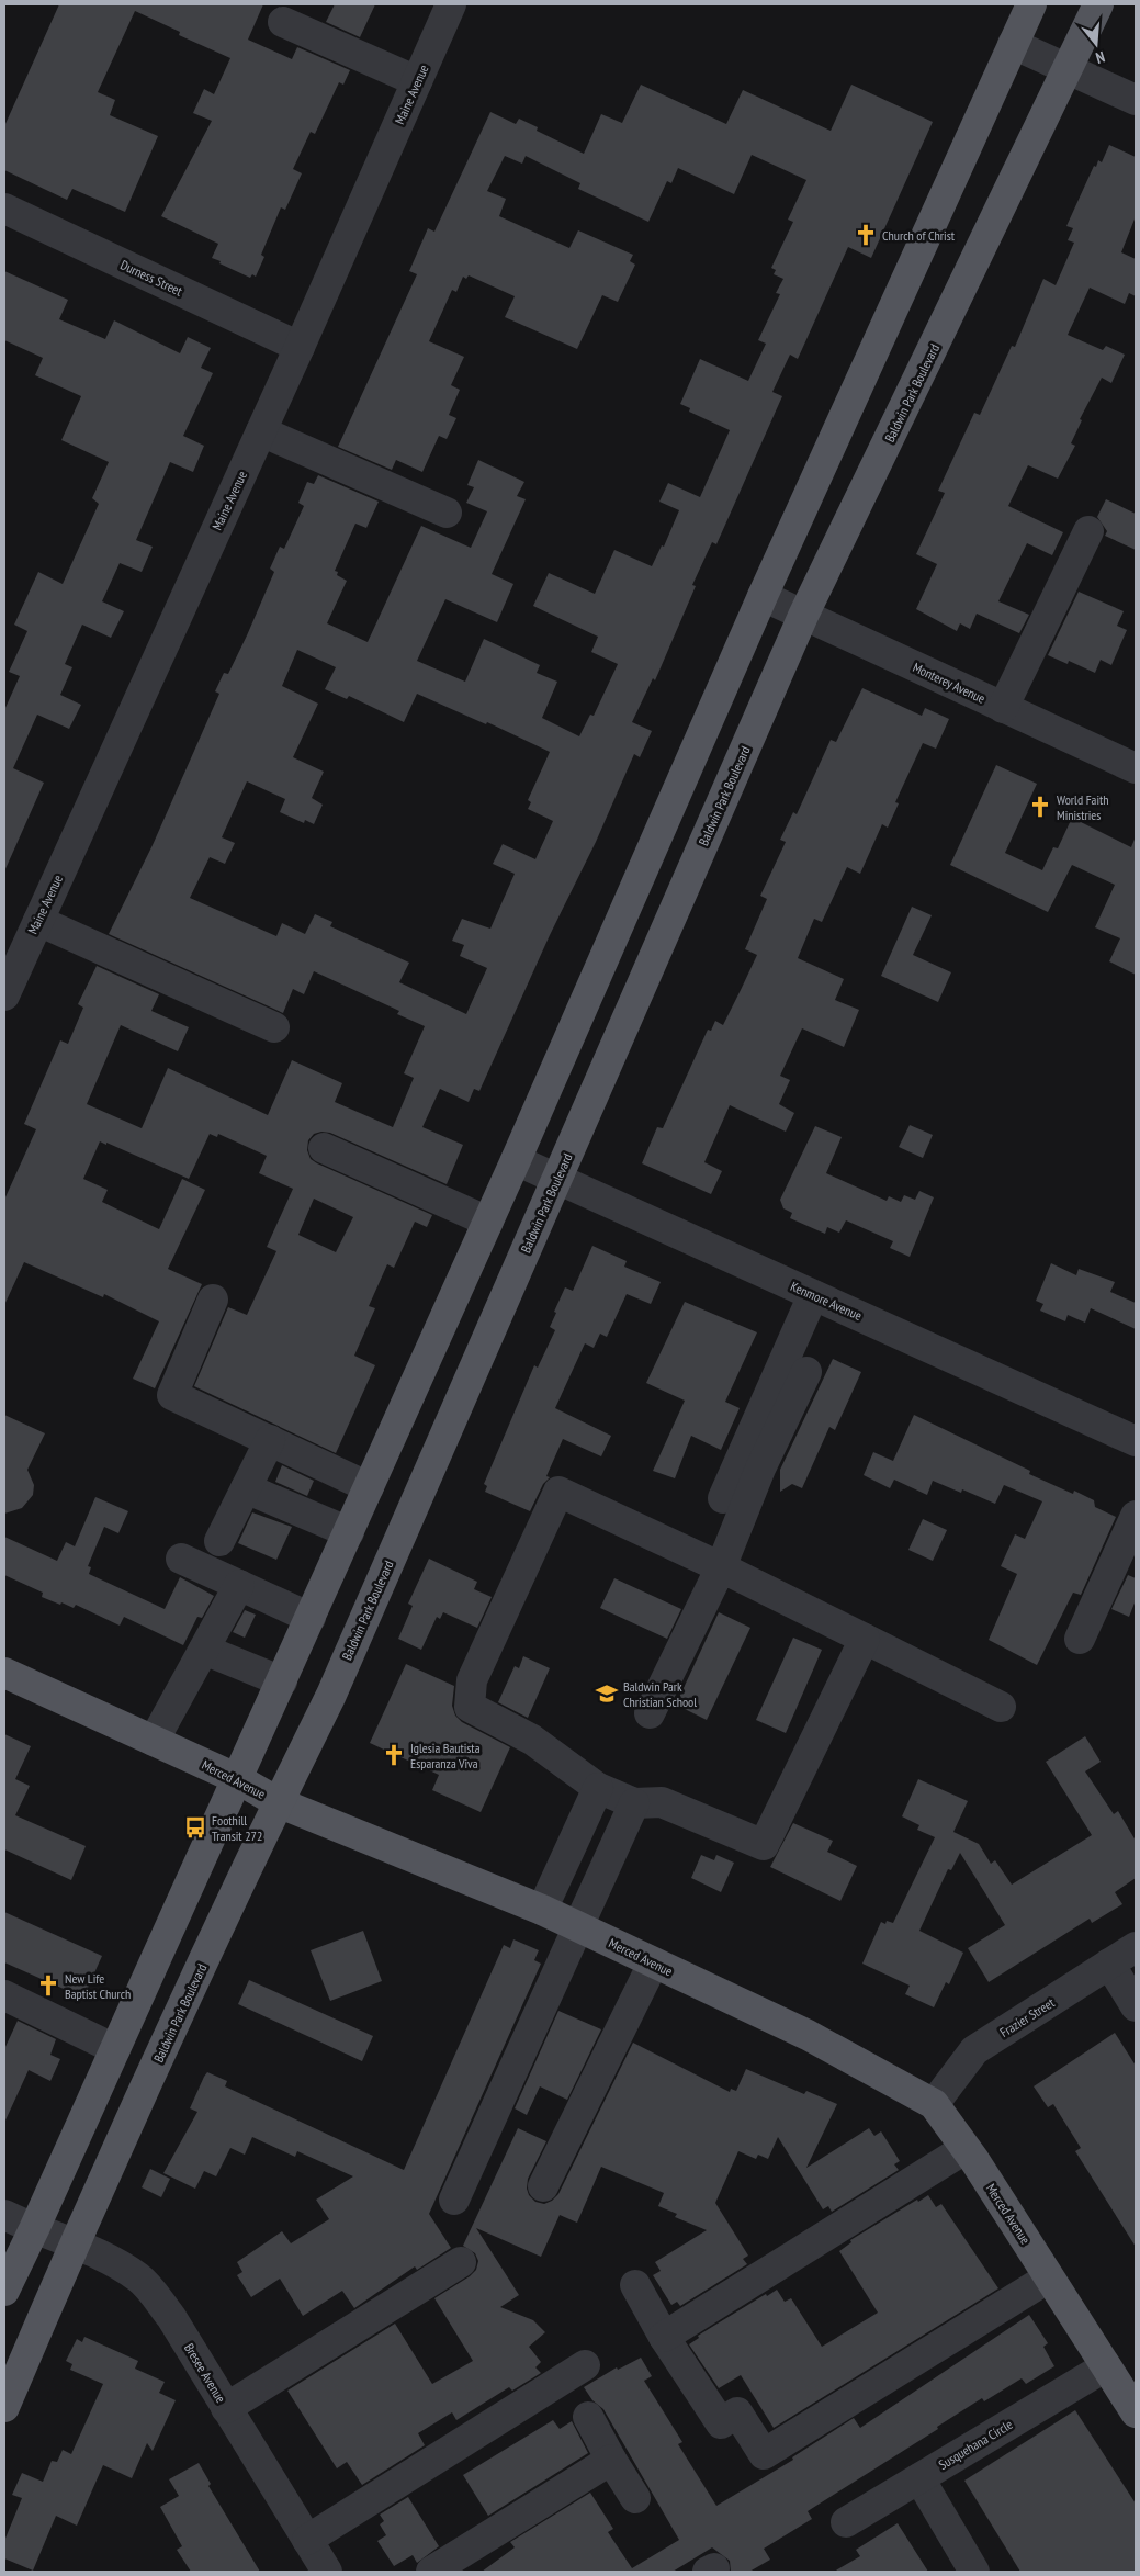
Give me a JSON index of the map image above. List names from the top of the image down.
{
  "streets": {
    "main road": ["Baldwin Park Boulevard", "Merced Avenue"],
    "street": [
      "Maine Avenue",
      "Durness Street",
      "Monterey Avenue",
      "Kenmore Avenue",
      "Frazier Street",
      "Bresee Avenue",
      "Susquehana Circle"
    ]
  },
  "crossings": [
    ["Maine Avenue", "Durness Street"],
    ["Baldwin Park Boulevard", "Monterey Avenue"],
    ["Baldwin Park Boulevard", "Kenmore Avenue"],
    ["Baldwin Park Boulevard", "Merced Avenue"],
    ["Baldwin Park Boulevard", "Bresee Avenue"],
    ["Merced Avenue", "Frazier Street"],
    ["Merced Avenue", "Susquehana Circle"]
  ],
  "places": {
    "church": [
      "Church of Christ",
      "World Faith Ministries",
      "Iglesia Bautista Esparanza Viva",
      "New Life Baptist Church"
    ],
    "school or university": ["Baldwin Park Christian School"],
    "bus stop": ["Foothill Transit 272"]
  },
  "north": "bottom"
}
